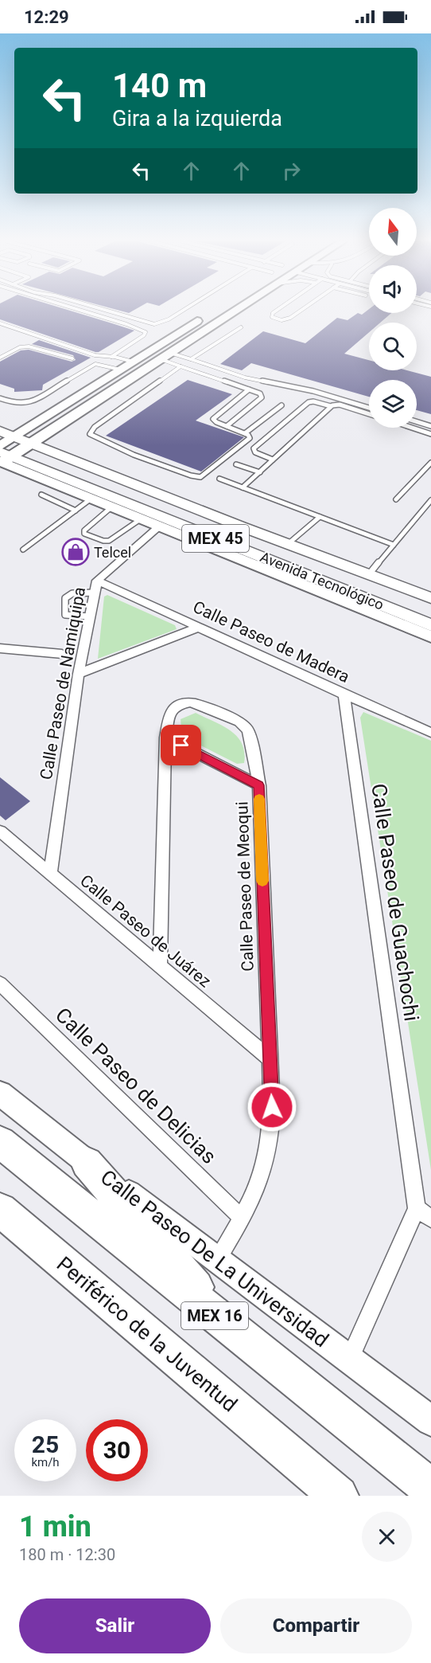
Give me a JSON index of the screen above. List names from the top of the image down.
{
  "streets": {
    "highway": ["MEX 16", "Periférico de la Juventud"],
    "main road": ["MEX 45", "Avenida Tecnológico"],
    "street": [
      "Calle Paseo de Madera",
      "Calle Paseo de Namiquipa",
      "Calle Paseo de Meoqui",
      "Calle Paseo de Guachochi",
      "Calle Paseo de Juárez",
      "Calle Paseo de Delicias",
      "Calle Paseo De La Universidad"
    ]
  },
  "crossings": [
    ["Calle Paseo de Madera", "Calle Paseo de Namiquipa"],
    ["Calle Paseo de Madera", "Calle Paseo de Guachochi"],
    ["Calle Paseo de Namiquipa", "Calle Paseo de Juárez"],
    ["Calle Paseo de Meoqui", "Calle Paseo de Juárez"],
    ["Calle Paseo de Meoqui", "Calle Paseo de Delicias"],
    ["Calle Paseo de Meoqui", "Calle Paseo De La Universidad"]
  ],
  "places": {
    "shop": ["Telcel"]
  },
  "north": "top",
  "page": {
    "status": "12:29",
    "turn": ["140 m", "Gira a la izquierda"],
    "speed": "25 km/h",
    "limit": "30",
    "heading": ["1 min", "180 m · 12:30"],
    "buttons": ["Salir", "Compartir"]
  }
}
